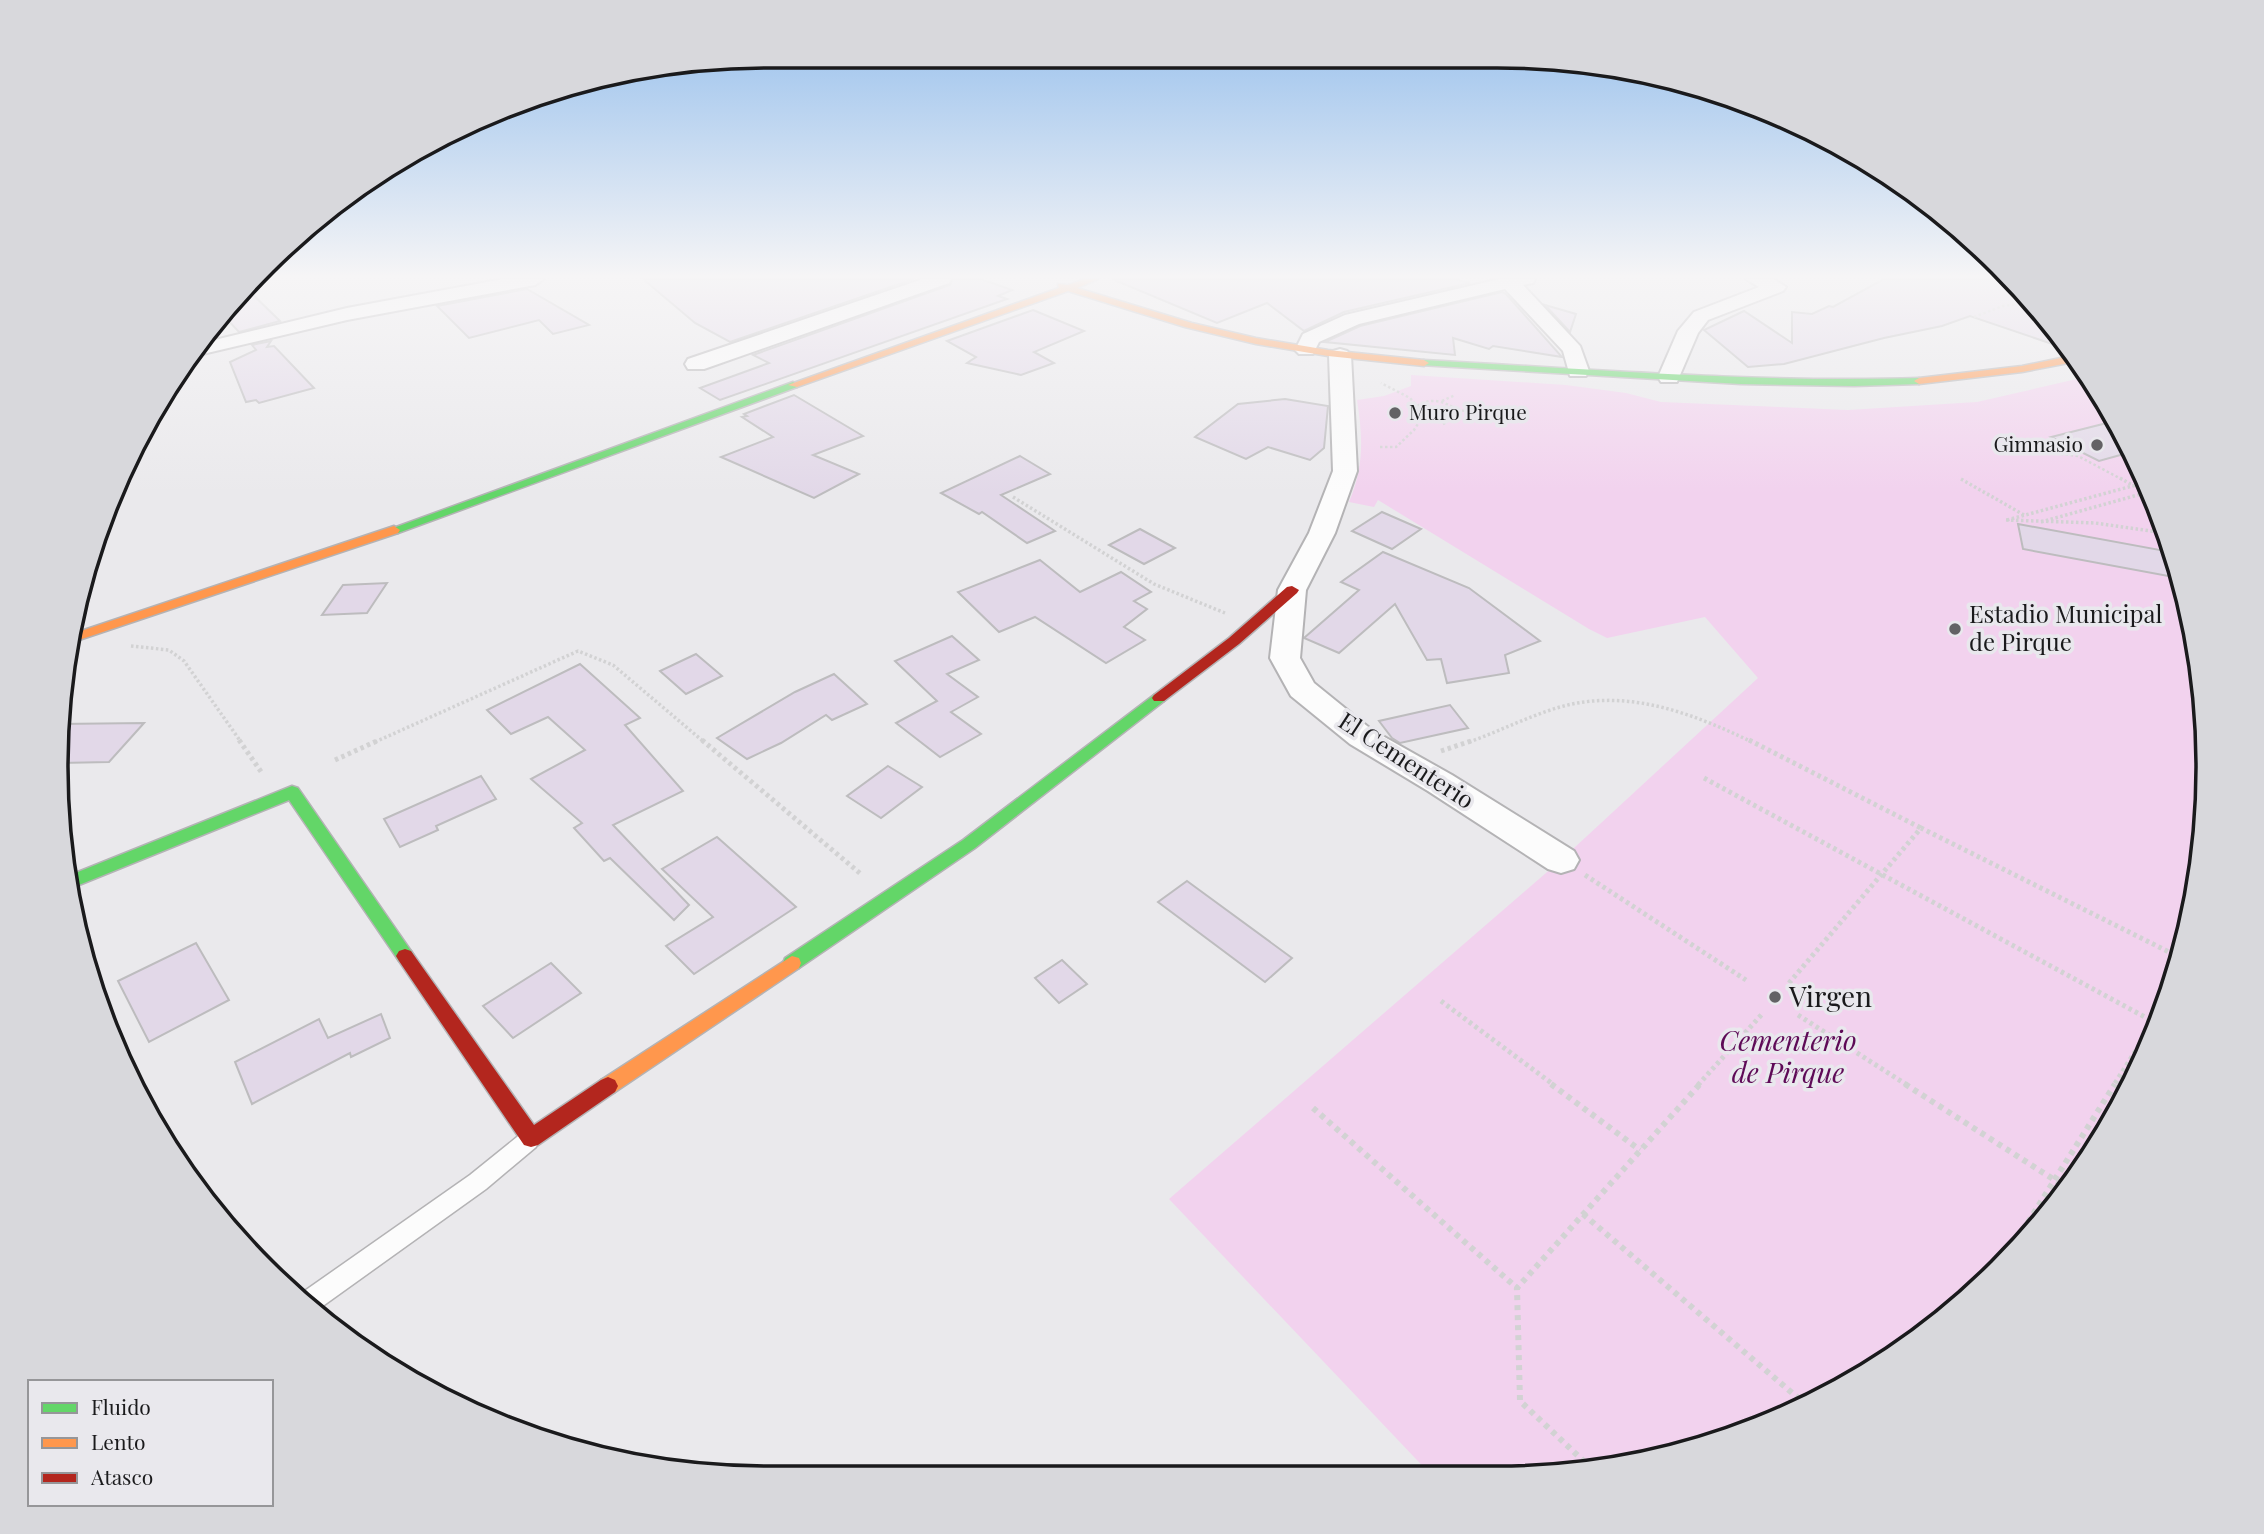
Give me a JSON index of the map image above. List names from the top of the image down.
{
  "streets": {
    "street": ["El Cementerio"]
  },
  "parks": ["Cementerio de Pirque"],
  "places": [
    "Muro Pirque",
    "Gimnasio",
    "Estadio Municipal de Pirque",
    "Virgen"
  ],
  "legend": ["Fluido", "Lento", "Atasco"]
}
